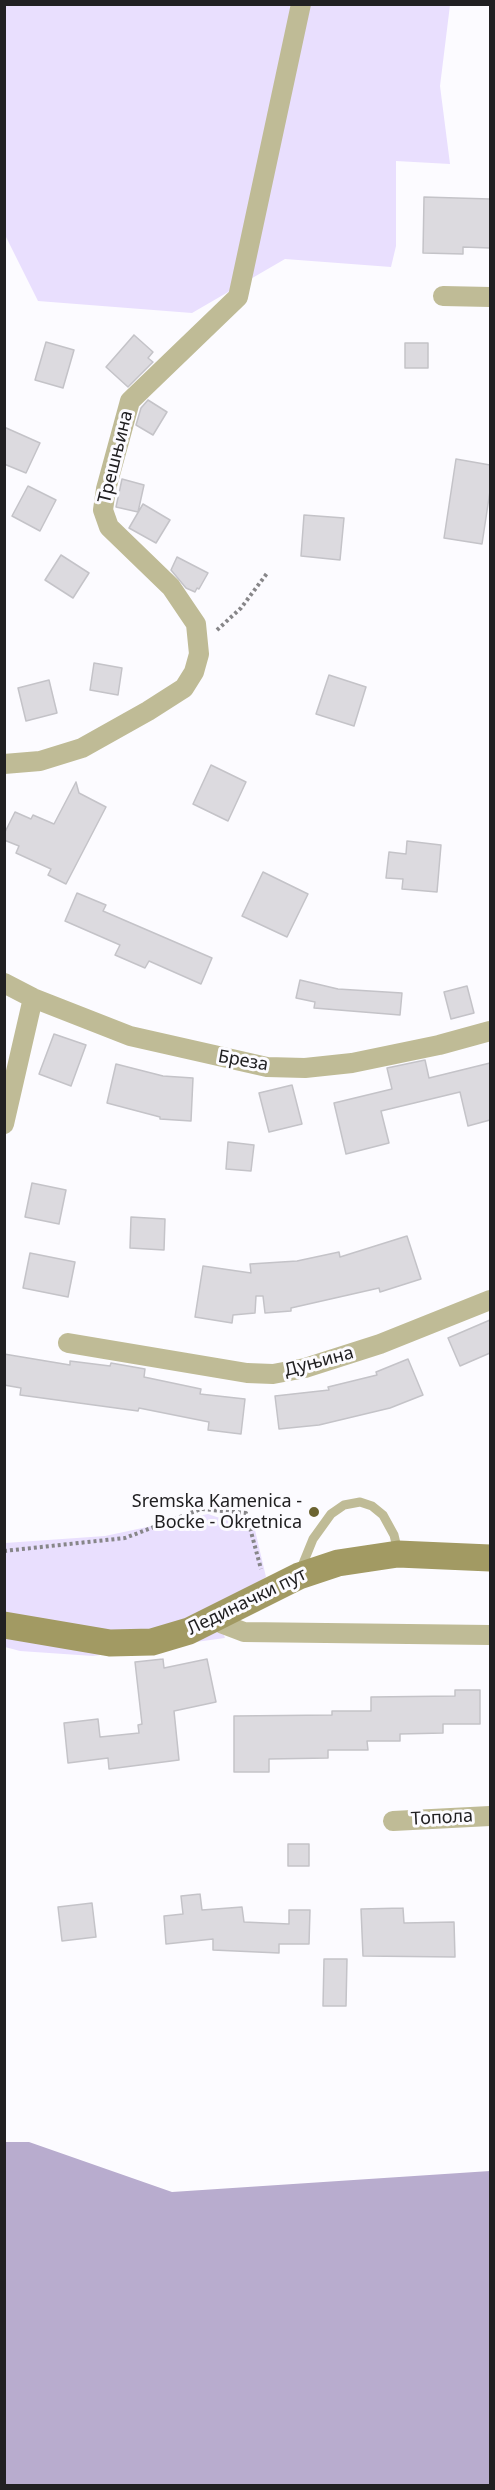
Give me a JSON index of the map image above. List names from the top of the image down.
{
  "streets": {
    "main road": ["Лединачки пут"],
    "street": [
      "Трешњина",
      "Бреза",
      "Дуњина",
      "Топола"
    ]
  },
  "places": ["Sremska Kamenica - Bocke - Okretnica"]
}
